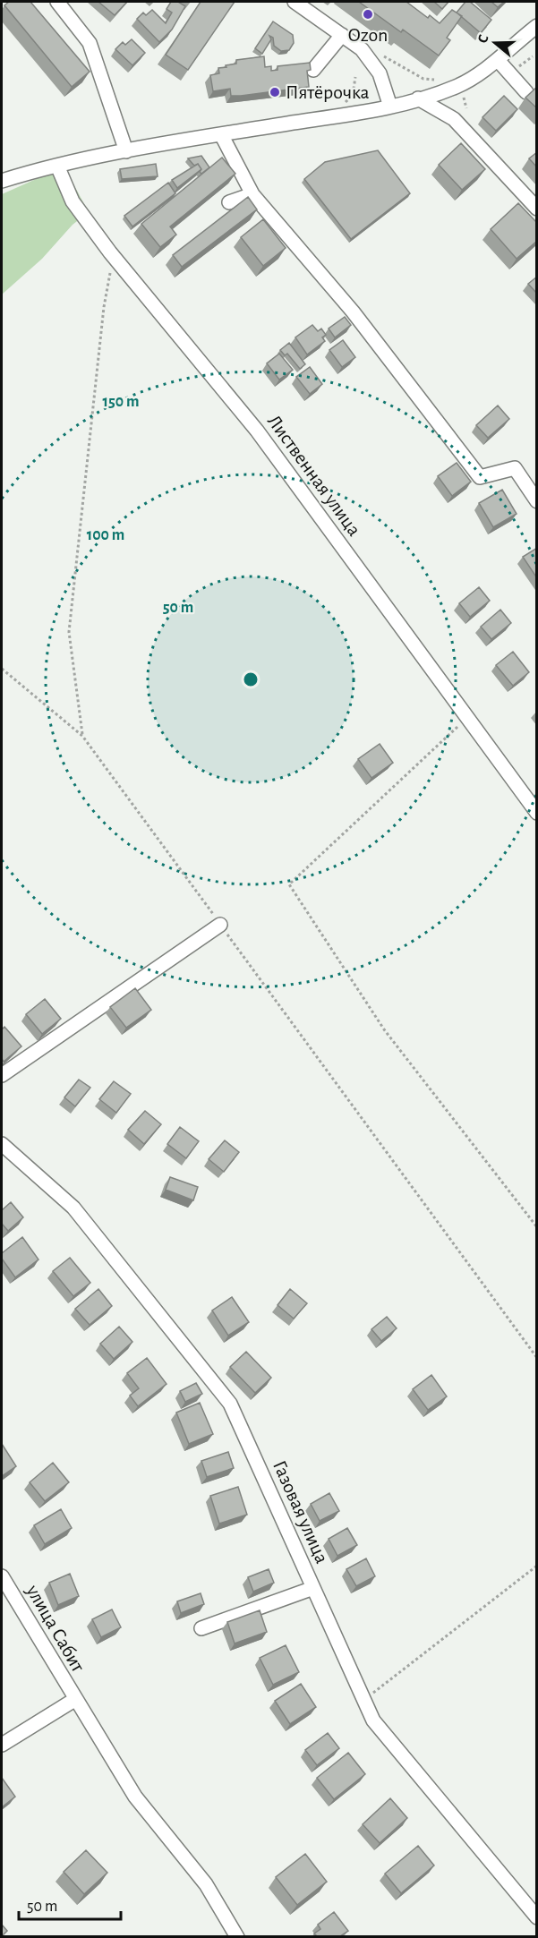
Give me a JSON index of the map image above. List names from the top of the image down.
{
  "streets": {
    "street": ["Лиственная улица", "Газовая улица", "улица Сабит"]
  },
  "places": ["Ozon", "Пятёрочка"],
  "scale_bar": "50 m",
  "north": "left",
  "rings": ["150 m", "100 m", "50 m"]
}
